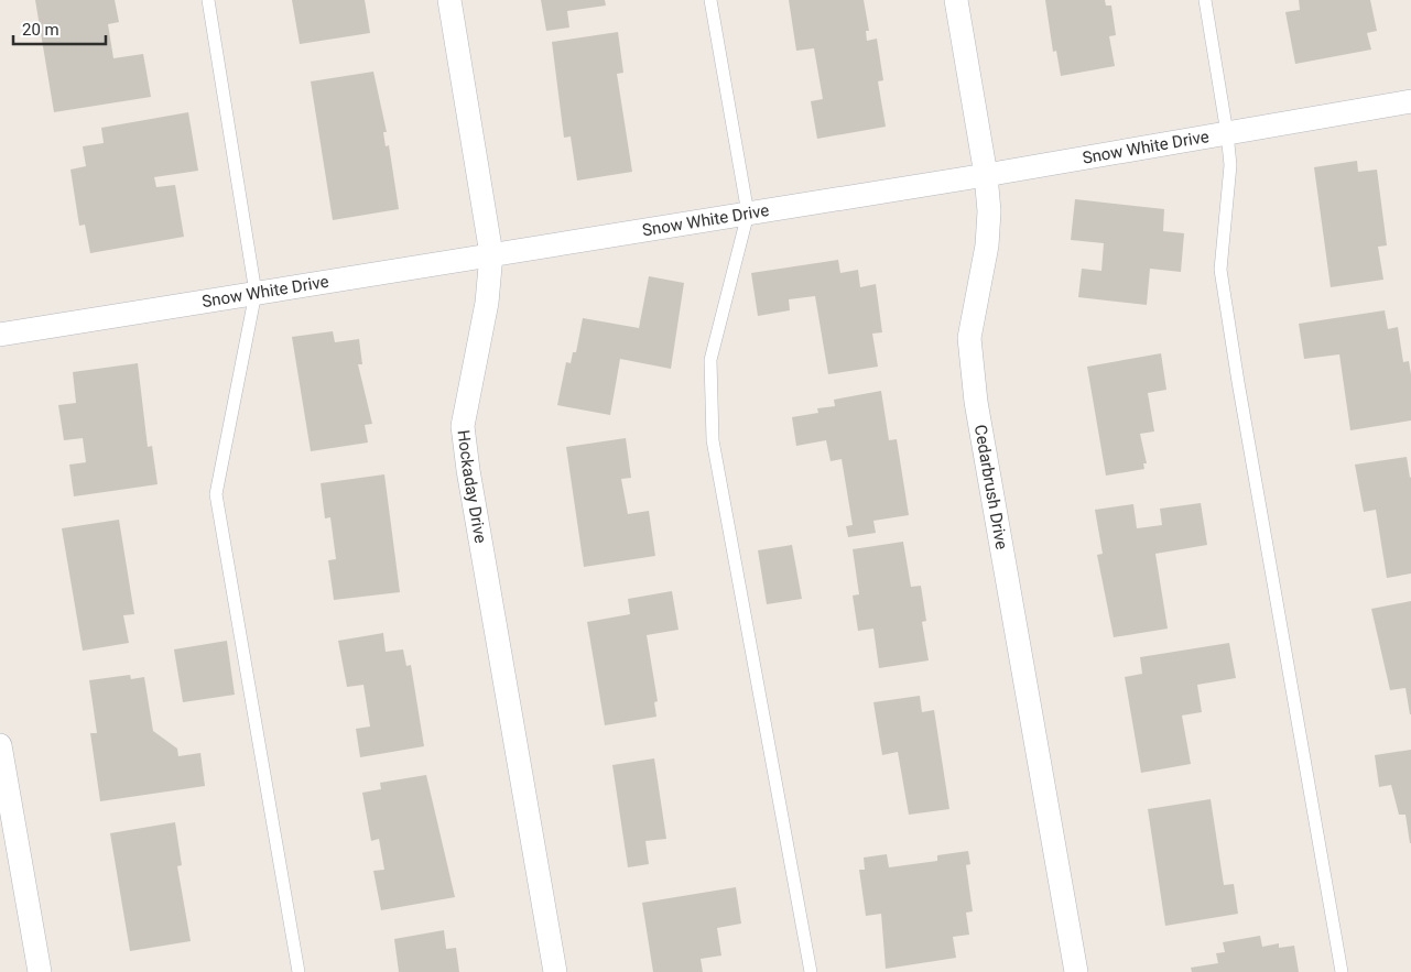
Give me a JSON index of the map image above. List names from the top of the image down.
{
  "streets": {
    "street": ["Snow White Drive", "Hockaday Drive", "Cedarbrush Drive"]
  },
  "crossings": [
    ["Snow White Drive", "Hockaday Drive"],
    ["Snow White Drive", "Cedarbrush Drive"]
  ],
  "scale_bar": "20 m"
}
